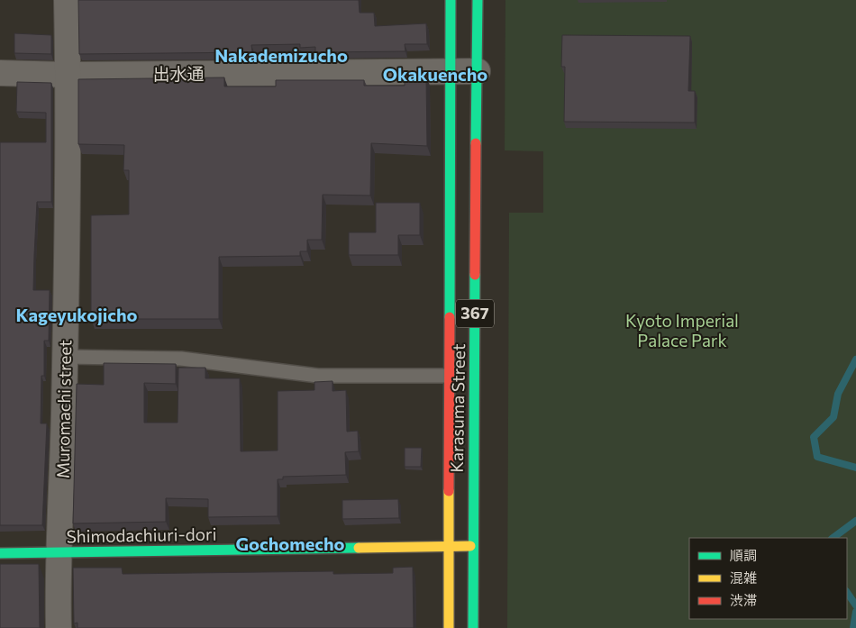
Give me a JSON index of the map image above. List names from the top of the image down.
{
  "streets": {
    "main road": ["367", "Karasuma Street", "Shimodachiuri-dori"],
    "street": ["出水通", "Muromachi street"]
  },
  "crossings": [
    ["出水通", "Karasuma Street"],
    ["出水通", "Muromachi street"],
    ["Karasuma Street", "Shimodachiuri-dori"],
    ["Muromachi street", "Shimodachiuri-dori"]
  ],
  "districts": [
    "Nakademizucho",
    "Okakuencho",
    "Kageyukojicho",
    "Gochomecho"
  ],
  "parks": ["Kyoto Imperial Palace Park"],
  "legend": ["順調", "混雑", "渋滞"]
}
